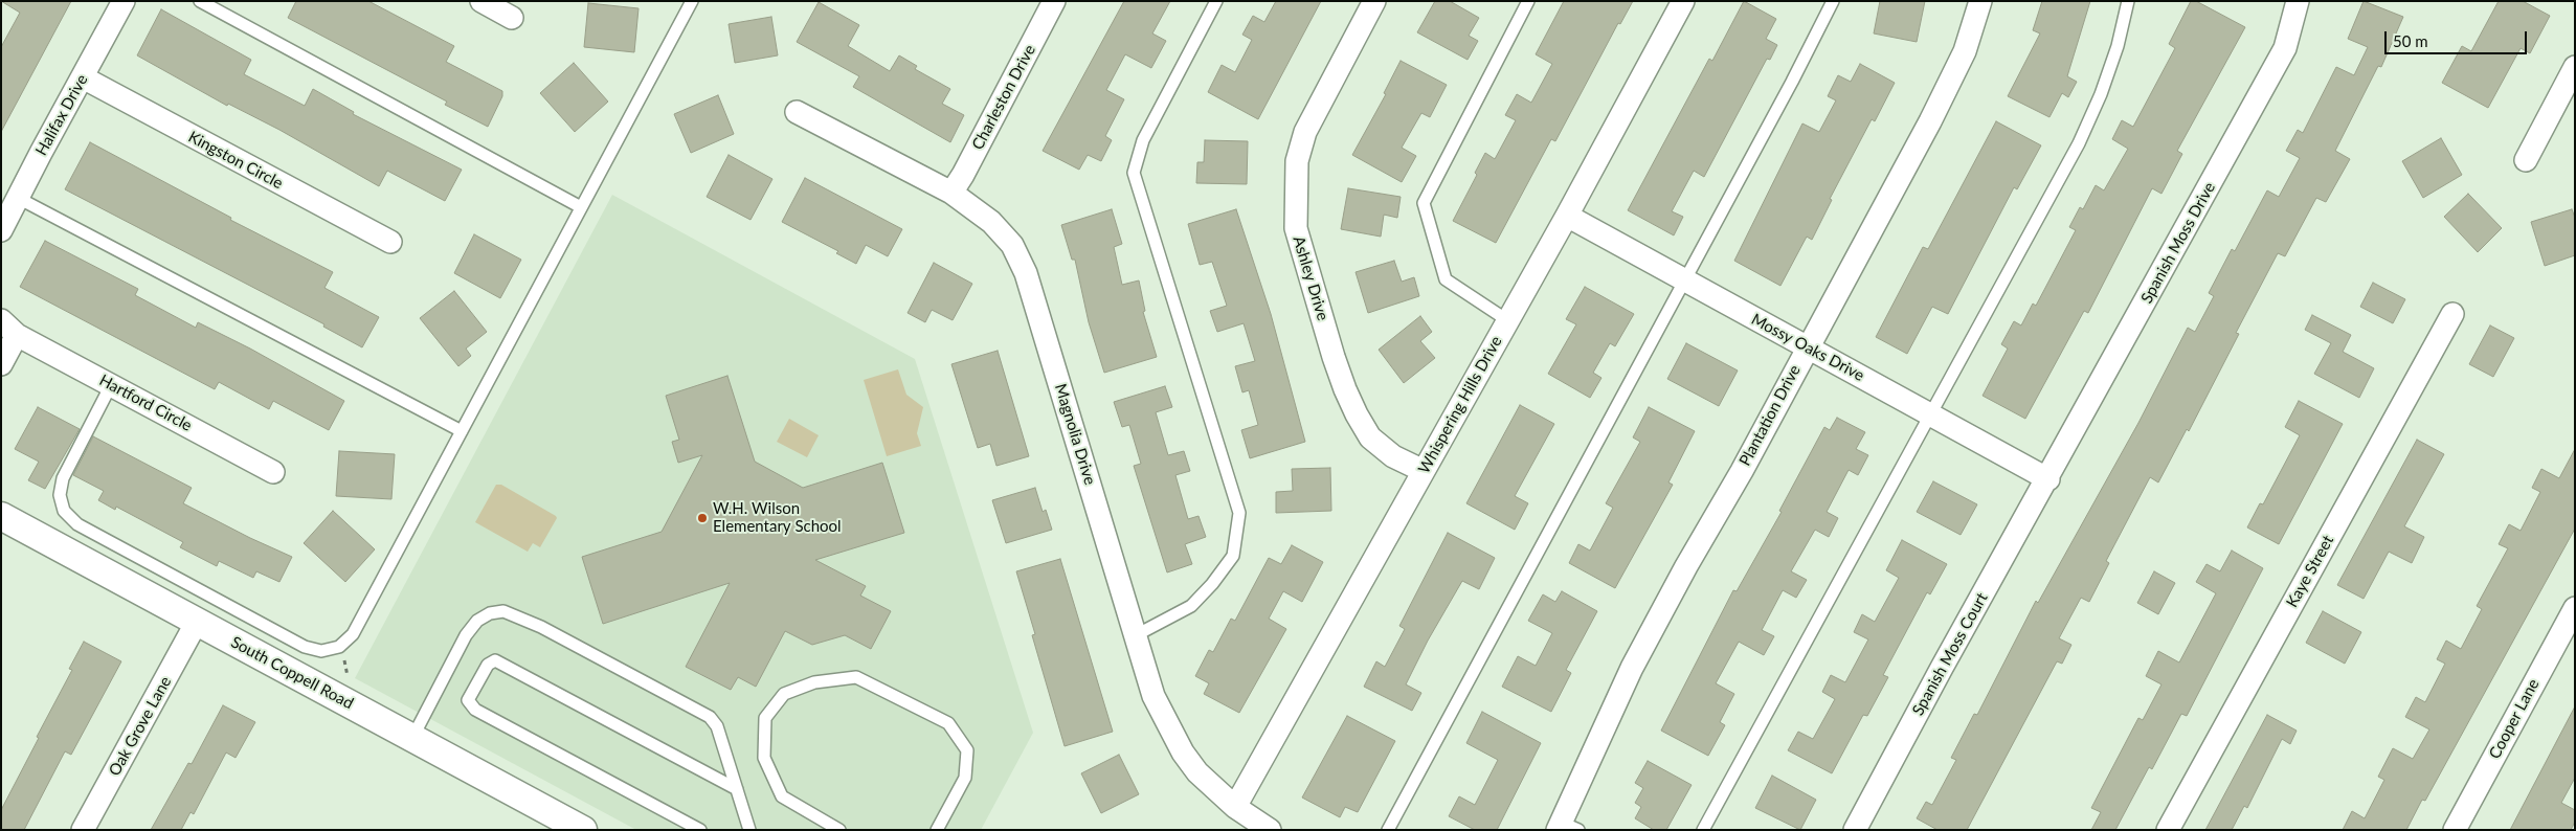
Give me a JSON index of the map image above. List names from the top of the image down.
{
  "streets": {
    "street": [
      "Charleston Drive",
      "Halifax Drive",
      "Kingston Circle",
      "Spanish Moss Drive",
      "Ashley Drive",
      "Mossy Oaks Drive",
      "Hartford Circle",
      "Whispering Hills Drive",
      "Plantation Drive",
      "Magnolia Drive",
      "Kaye Street",
      "Spanish Moss Court",
      "South Coppell Road",
      "Cooper Lane",
      "Oak Grove Lane"
    ]
  },
  "crossings": [
    ["Charleston Drive", "Magnolia Drive"],
    ["Halifax Drive", "Kingston Circle"],
    ["Spanish Moss Drive", "Mossy Oaks Drive"],
    ["Spanish Moss Drive", "Spanish Moss Court"],
    ["Ashley Drive", "Whispering Hills Drive"],
    ["Mossy Oaks Drive", "Whispering Hills Drive"],
    ["Mossy Oaks Drive", "Plantation Drive"],
    ["Mossy Oaks Drive", "Spanish Moss Court"],
    ["Whispering Hills Drive", "Magnolia Drive"],
    ["South Coppell Road", "Oak Grove Lane"]
  ],
  "places": ["W.H. Wilson Elementary School"],
  "scale_bar": "50 m"
}
